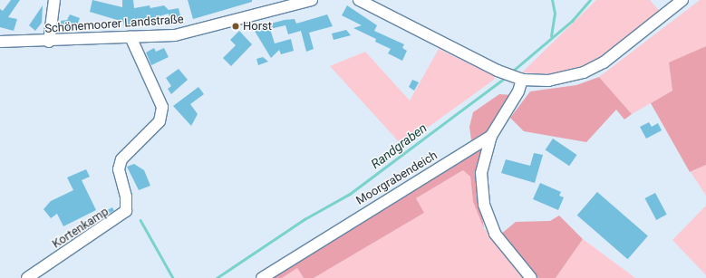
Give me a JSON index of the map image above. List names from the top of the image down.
{
  "streets": {
    "street": ["Schönemoorer Landstraße", "Moorgrabendeich", "Kortenkamp"]
  },
  "crossings": [
    ["Schönemoorer Landstraße", "Kortenkamp"]
  ],
  "water": ["Randgraben"],
  "places": ["Horst"]
}
